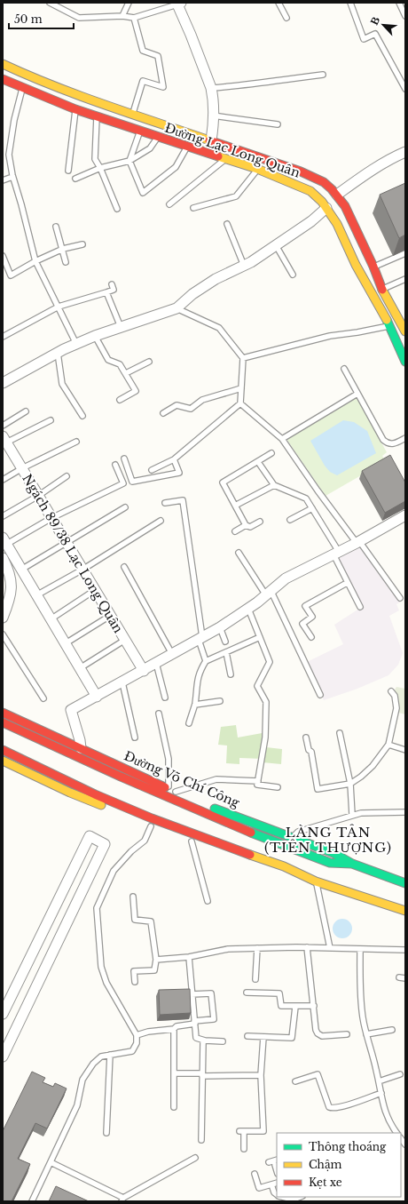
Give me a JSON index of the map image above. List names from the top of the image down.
{
  "streets": {
    "main road": ["Đường Lạc Long Quân", "Đường Võ Chí Công"],
    "street": ["Ngách 89/38 Lạc Long Quân"]
  },
  "districts": ["LÀNG TÂN (TIÊN THƯỢNG)"],
  "legend": ["Thông thoáng", "Chậm", "Kẹt xe"],
  "scale_bar": "50 m",
  "north": "top left"
}
